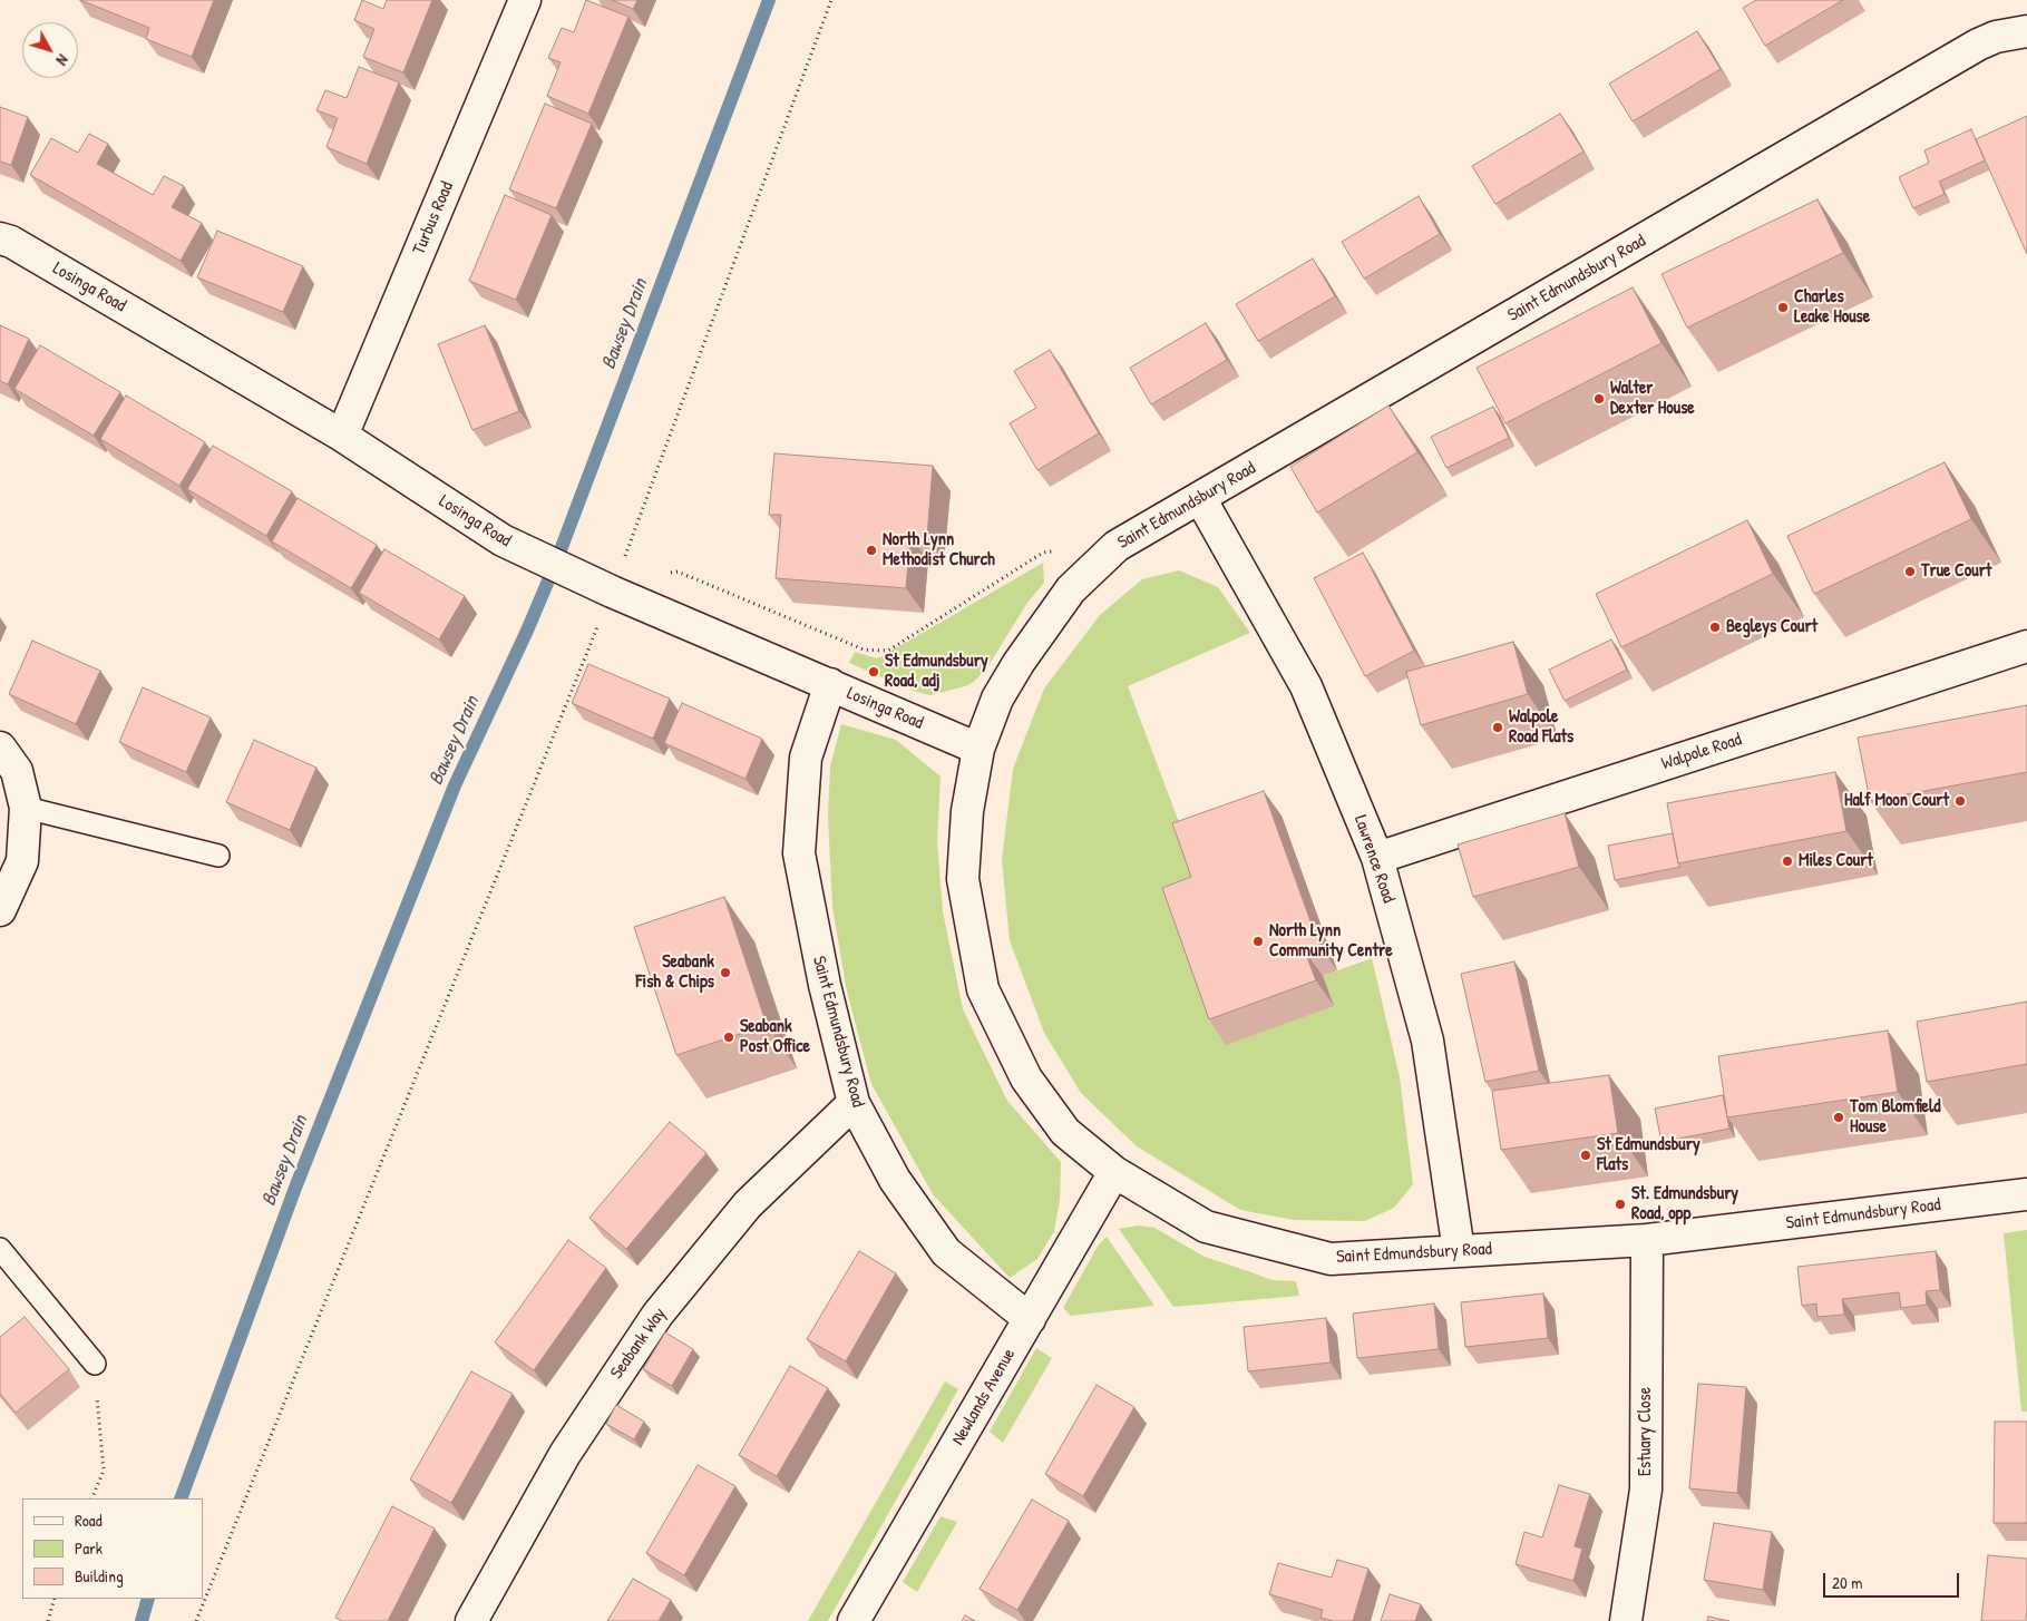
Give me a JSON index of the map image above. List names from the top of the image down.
{
  "streets": {
    "street": [
      "Turbus Road",
      "Saint Edmundsbury Road",
      "Losinga Road",
      "Walpole Road",
      "Lawrence Road",
      "Seabank Way",
      "Newlands Avenue",
      "Estuary Close"
    ]
  },
  "crossings": [
    ["Turbus Road", "Losinga Road"],
    ["Saint Edmundsbury Road", "Losinga Road"],
    ["Saint Edmundsbury Road", "Lawrence Road"],
    ["Saint Edmundsbury Road", "Seabank Way"],
    ["Saint Edmundsbury Road", "Newlands Avenue"],
    ["Saint Edmundsbury Road", "Estuary Close"],
    ["Walpole Road", "Lawrence Road"]
  ],
  "water": ["Bawsey Drain"],
  "places": [
    "Charles Leake House",
    "Walter Dexter House",
    "North Lynn Methodist Church",
    "True Court",
    "Begleys Court",
    "St Edmundsbury Road, adj",
    "Walpole Road Flats",
    "Half Moon Court",
    "Miles Court",
    "North Lynn Community Centre",
    "Seabank Fish & Chips",
    "Seabank Post Office",
    "Tom Blomfield House",
    "St Edmundsbury Flats",
    "St. Edmundsbury Road, opp"
  ],
  "legend": ["Road", "Park", "Building"],
  "scale_bar": "20 m",
  "north": "bottom right"
}
